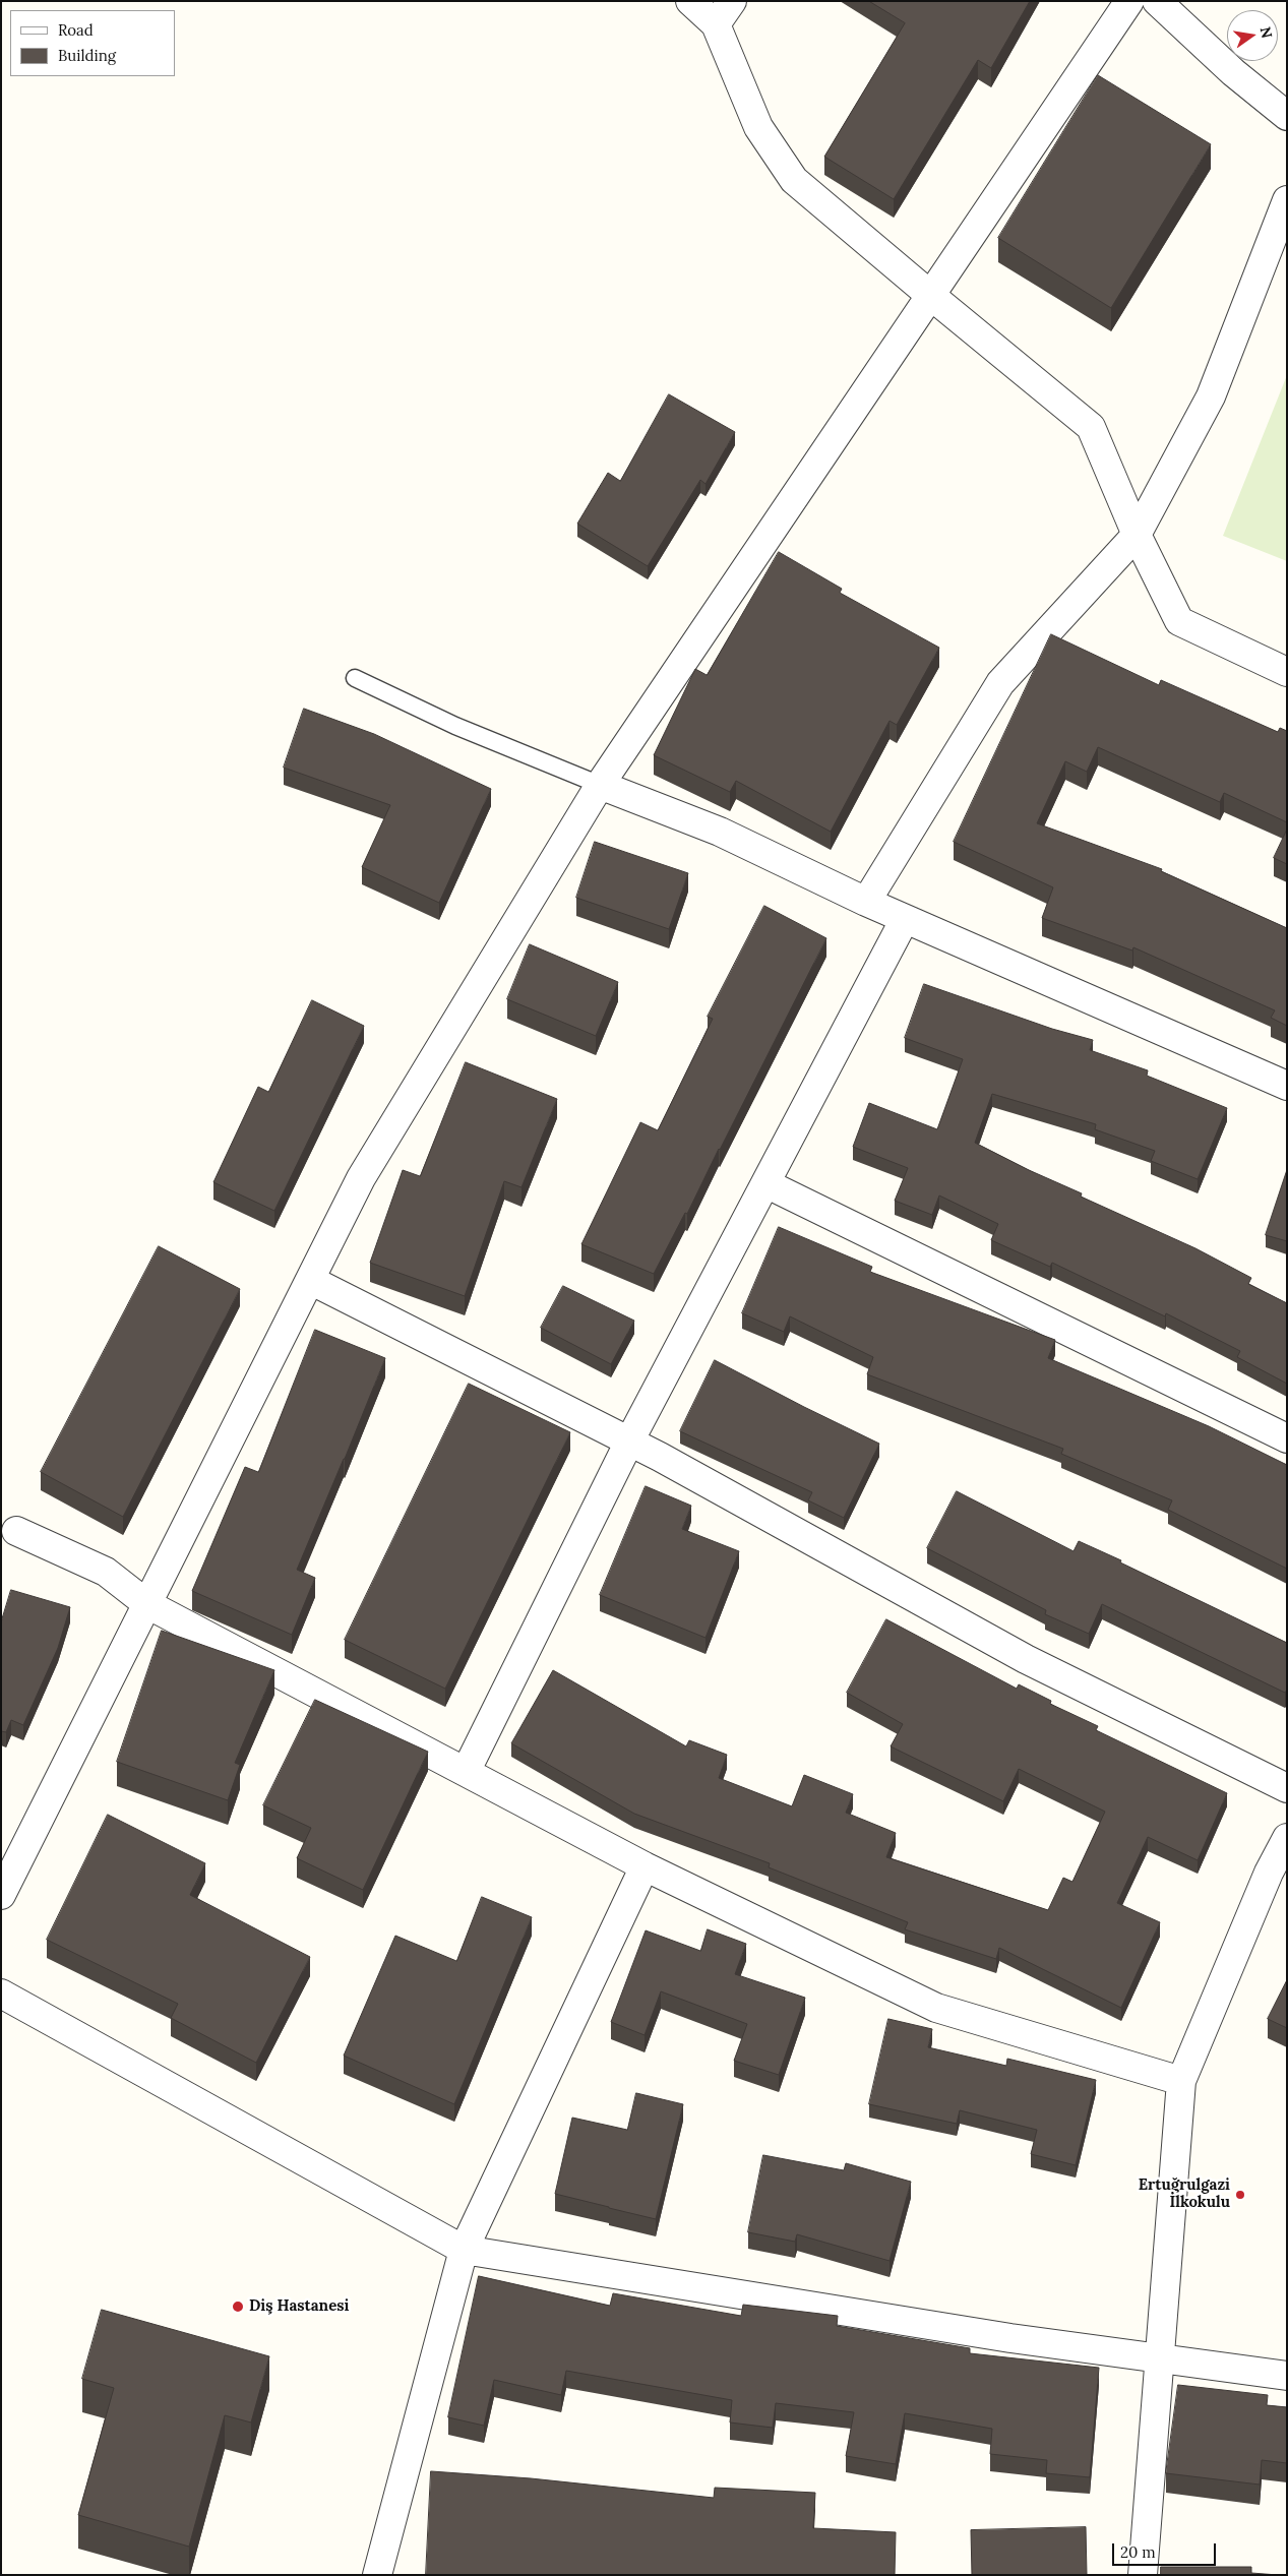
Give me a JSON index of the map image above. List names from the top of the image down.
{
  "places": ["Ertuğrulgazi İlkokulu", "Diş Hastanesi"],
  "legend": ["Road", "Building"],
  "scale_bar": "20 m",
  "north": "right"
}
